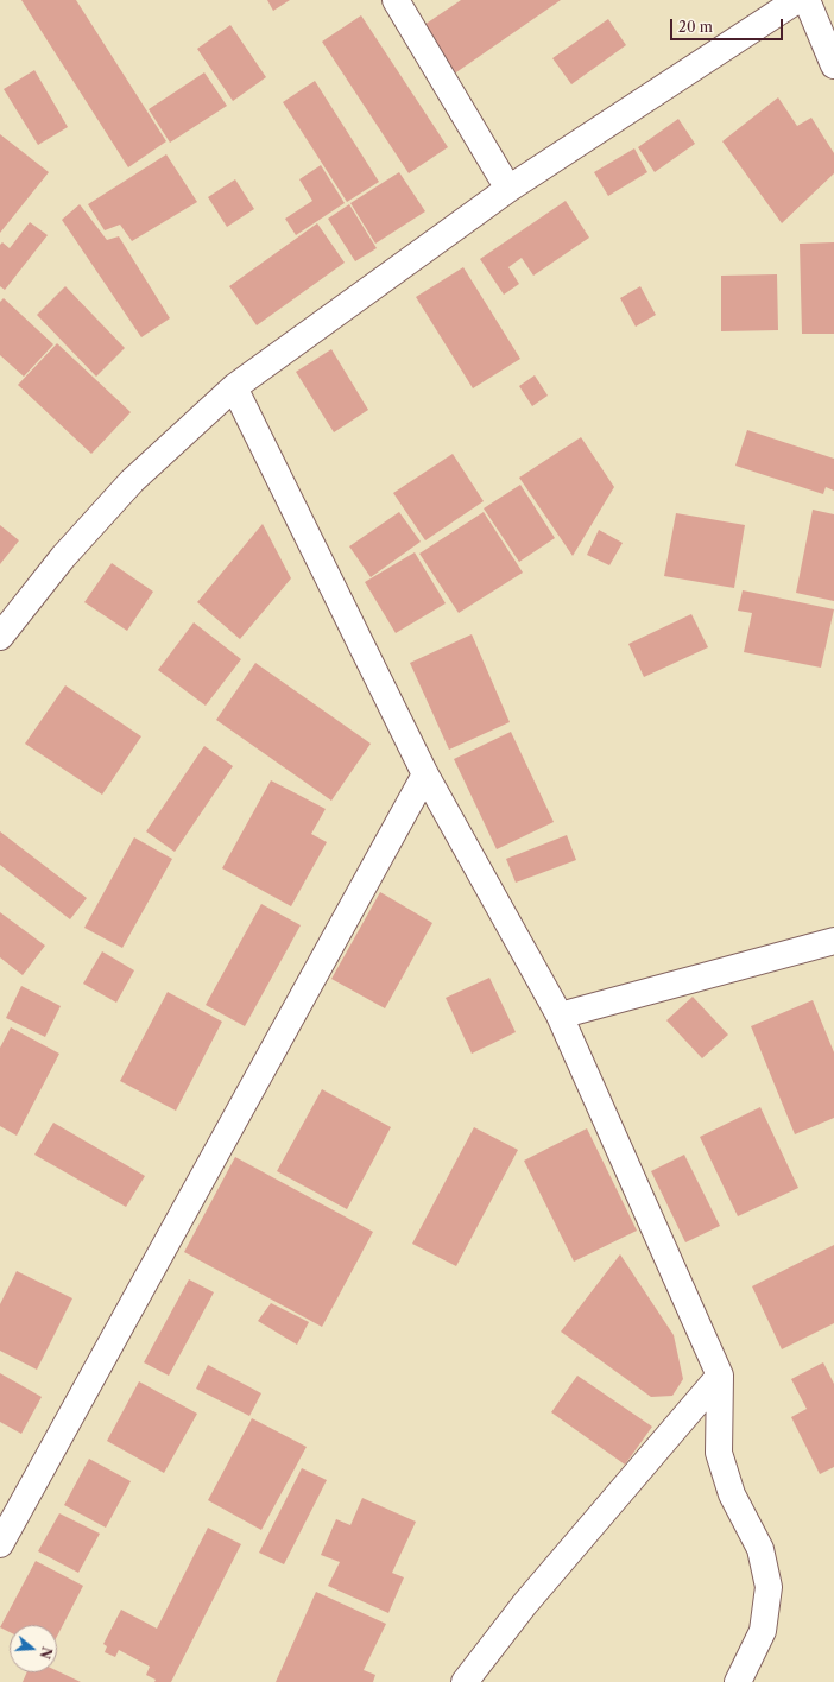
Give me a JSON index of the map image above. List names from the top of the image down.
{
  "scale_bar": "20 m",
  "north": "right"
}
